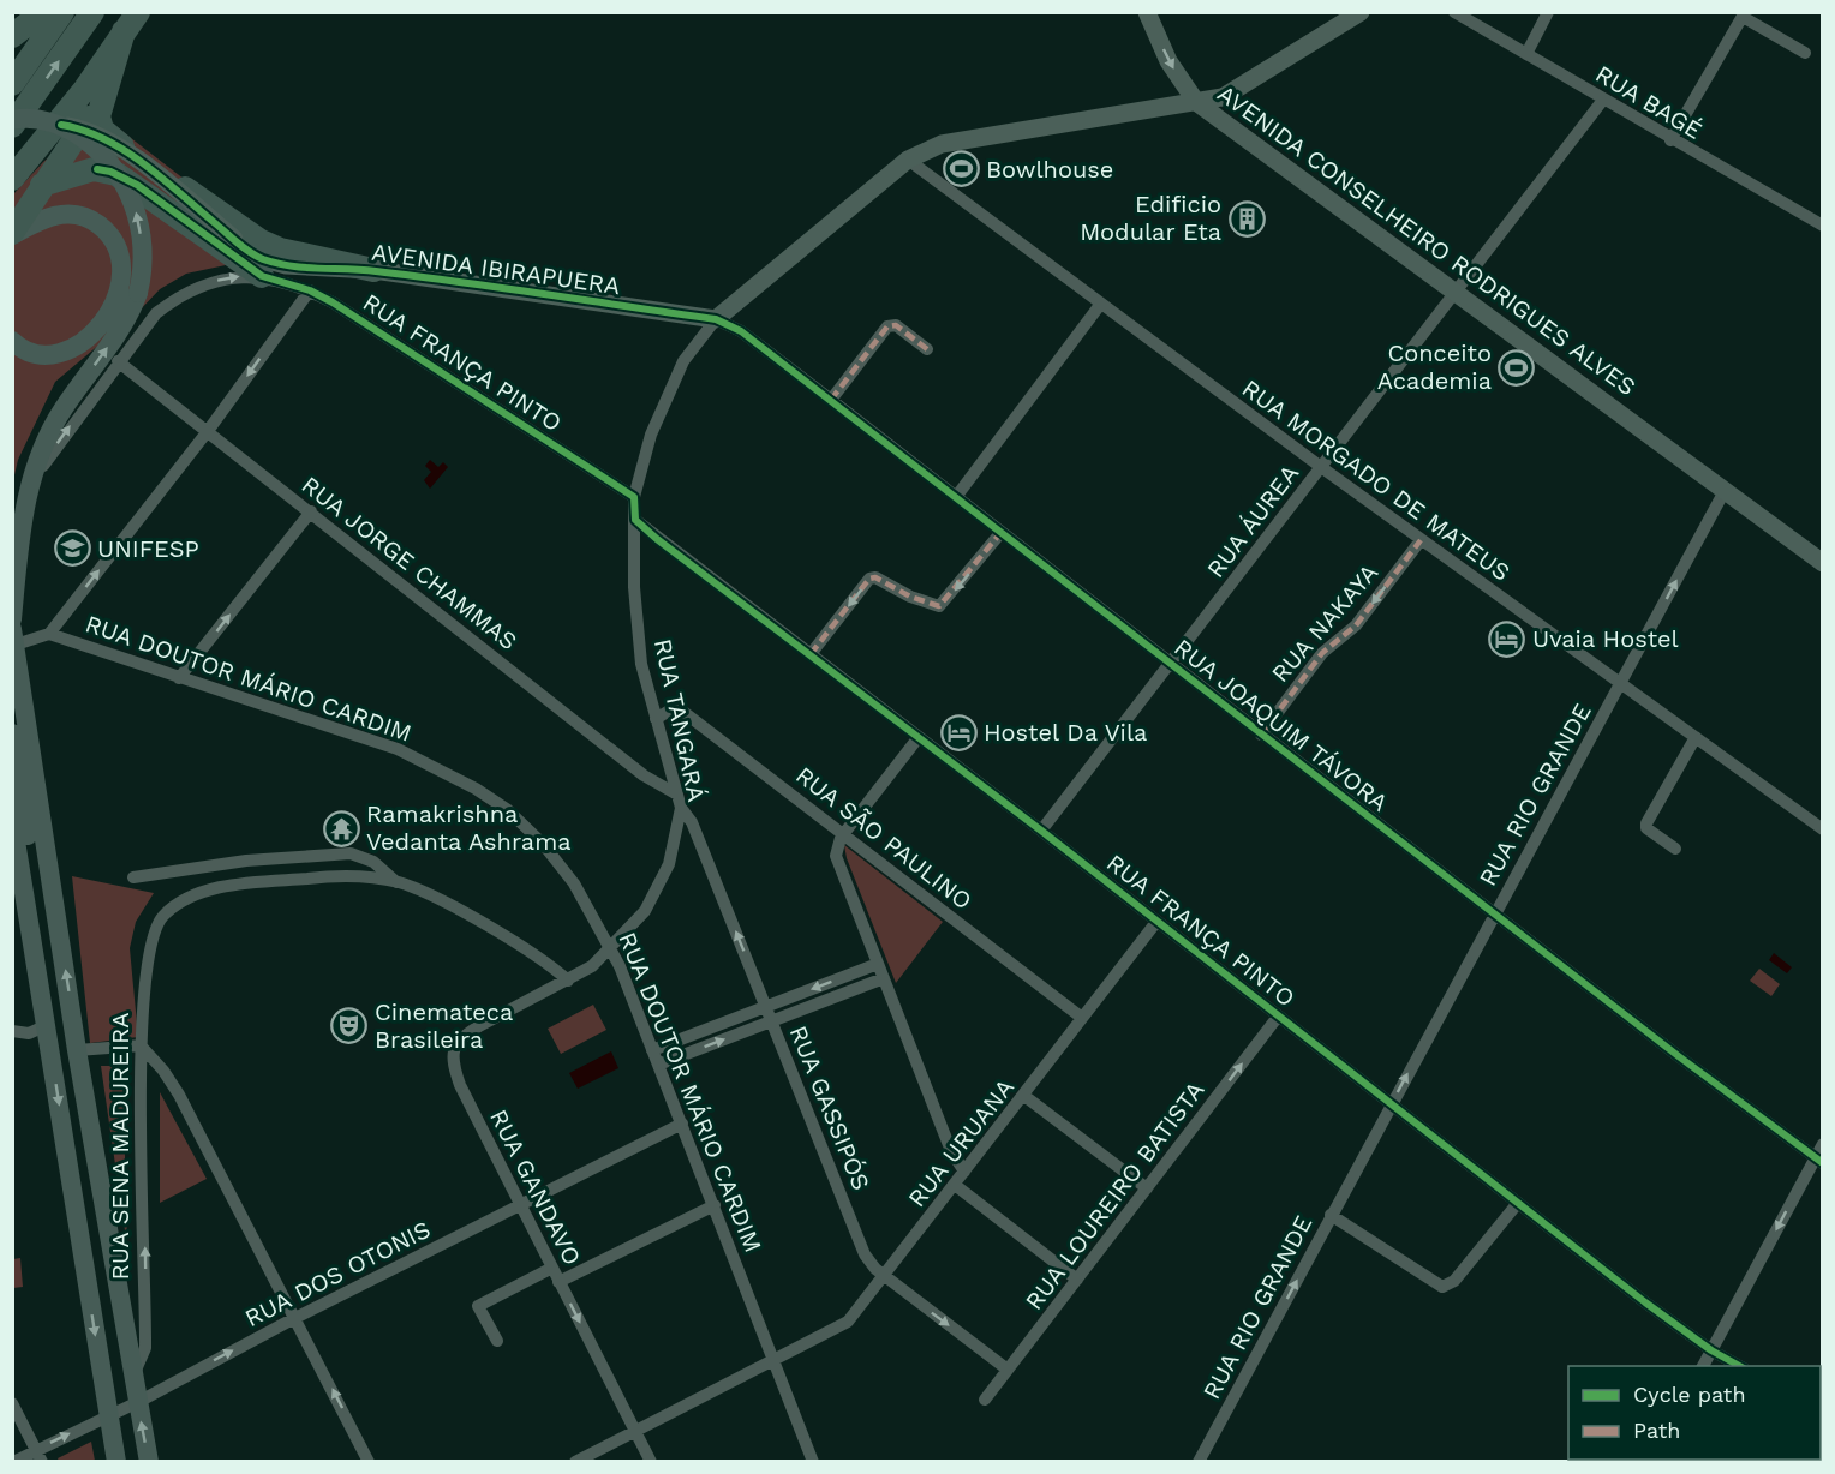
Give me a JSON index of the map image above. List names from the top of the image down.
{
  "streets": {
    "main road": ["RUA SENA MADUREIRA"],
    "street": [
      "RUA BAGÉ",
      "AVENIDA CONSELHEIRO RODRIGUES ALVES",
      "AVENIDA IBIRAPUERA",
      "RUA FRANÇA PINTO",
      "RUA MORGADO DE MATEUS",
      "RUA ÁUREA",
      "RUA JORGE CHAMMAS",
      "RUA NAKAYA",
      "RUA DOUTOR MÁRIO CARDIM",
      "RUA TANGARÁ",
      "RUA JOAQUIM TÁVORA",
      "RUA RIO GRANDE",
      "RUA SÃO PAULINO",
      "RUA GASSIPÓS",
      "RUA URUANA",
      "RUA GANDAVO",
      "RUA LOUREIRO BATISTA",
      "RUA DOS OTONIS"
    ]
  },
  "crossings": [
    ["RUA BAGÉ", "RUA ÁUREA"],
    ["AVENIDA CONSELHEIRO RODRIGUES ALVES", "AVENIDA IBIRAPUERA"],
    ["AVENIDA CONSELHEIRO RODRIGUES ALVES", "RUA MORGADO DE MATEUS"],
    ["AVENIDA CONSELHEIRO RODRIGUES ALVES", "RUA ÁUREA"],
    ["AVENIDA CONSELHEIRO RODRIGUES ALVES", "RUA TANGARÁ"],
    ["AVENIDA CONSELHEIRO RODRIGUES ALVES", "RUA JOAQUIM TÁVORA"],
    ["AVENIDA CONSELHEIRO RODRIGUES ALVES", "RUA RIO GRANDE"],
    ["AVENIDA IBIRAPUERA", "RUA TANGARÁ"],
    ["AVENIDA IBIRAPUERA", "RUA JOAQUIM TÁVORA"],
    ["RUA FRANÇA PINTO", "RUA ÁUREA"],
    ["RUA FRANÇA PINTO", "RUA JORGE CHAMMAS"],
    ["RUA FRANÇA PINTO", "RUA TANGARÁ"],
    ["RUA FRANÇA PINTO", "RUA RIO GRANDE"],
    ["RUA FRANÇA PINTO", "RUA URUANA"],
    ["RUA FRANÇA PINTO", "RUA LOUREIRO BATISTA"],
    ["RUA MORGADO DE MATEUS", "RUA ÁUREA"],
    ["RUA MORGADO DE MATEUS", "RUA NAKAYA"],
    ["RUA MORGADO DE MATEUS", "RUA RIO GRANDE"],
    ["RUA ÁUREA", "RUA JOAQUIM TÁVORA"],
    ["RUA JORGE CHAMMAS", "RUA TANGARÁ"],
    ["RUA NAKAYA", "RUA JOAQUIM TÁVORA"],
    ["RUA DOUTOR MÁRIO CARDIM", "RUA TANGARÁ"],
    ["RUA DOUTOR MÁRIO CARDIM", "RUA URUANA"],
    ["RUA DOUTOR MÁRIO CARDIM", "RUA SENA MADUREIRA"],
    ["RUA DOUTOR MÁRIO CARDIM", "RUA DOS OTONIS"],
    ["RUA TANGARÁ", "RUA JOAQUIM TÁVORA"],
    ["RUA TANGARÁ", "RUA SÃO PAULINO"],
    ["RUA TANGARÁ", "RUA GASSIPÓS"],
    ["RUA TANGARÁ", "RUA SENA MADUREIRA"],
    ["RUA TANGARÁ", "RUA GANDAVO"],
    ["RUA JOAQUIM TÁVORA", "RUA RIO GRANDE"],
    ["RUA SÃO PAULINO", "RUA URUANA"],
    ["RUA GASSIPÓS", "RUA URUANA"],
    ["RUA GASSIPÓS", "RUA LOUREIRO BATISTA"],
    ["RUA URUANA", "RUA GANDAVO"],
    ["RUA SENA MADUREIRA", "RUA GANDAVO"],
    ["RUA SENA MADUREIRA", "RUA DOS OTONIS"],
    ["RUA GANDAVO", "RUA DOS OTONIS"]
  ],
  "one_way": ["RUA NAKAYA", "RUA RIO GRANDE", "RUA LOUREIRO BATISTA"],
  "places": {
    "sports": ["Bowlhouse", "Conceito Academia"],
    "building": ["Edificio Modular Eta"],
    "school or university": ["UNIFESP"],
    "hotel": ["Uvaia Hostel", "Hostel Da Vila"],
    "temple": ["Ramakrishna Vedanta Ashrama"],
    "theatre": ["Cinemateca Brasileira"]
  },
  "legend": ["Cycle path", "Path"]
}
